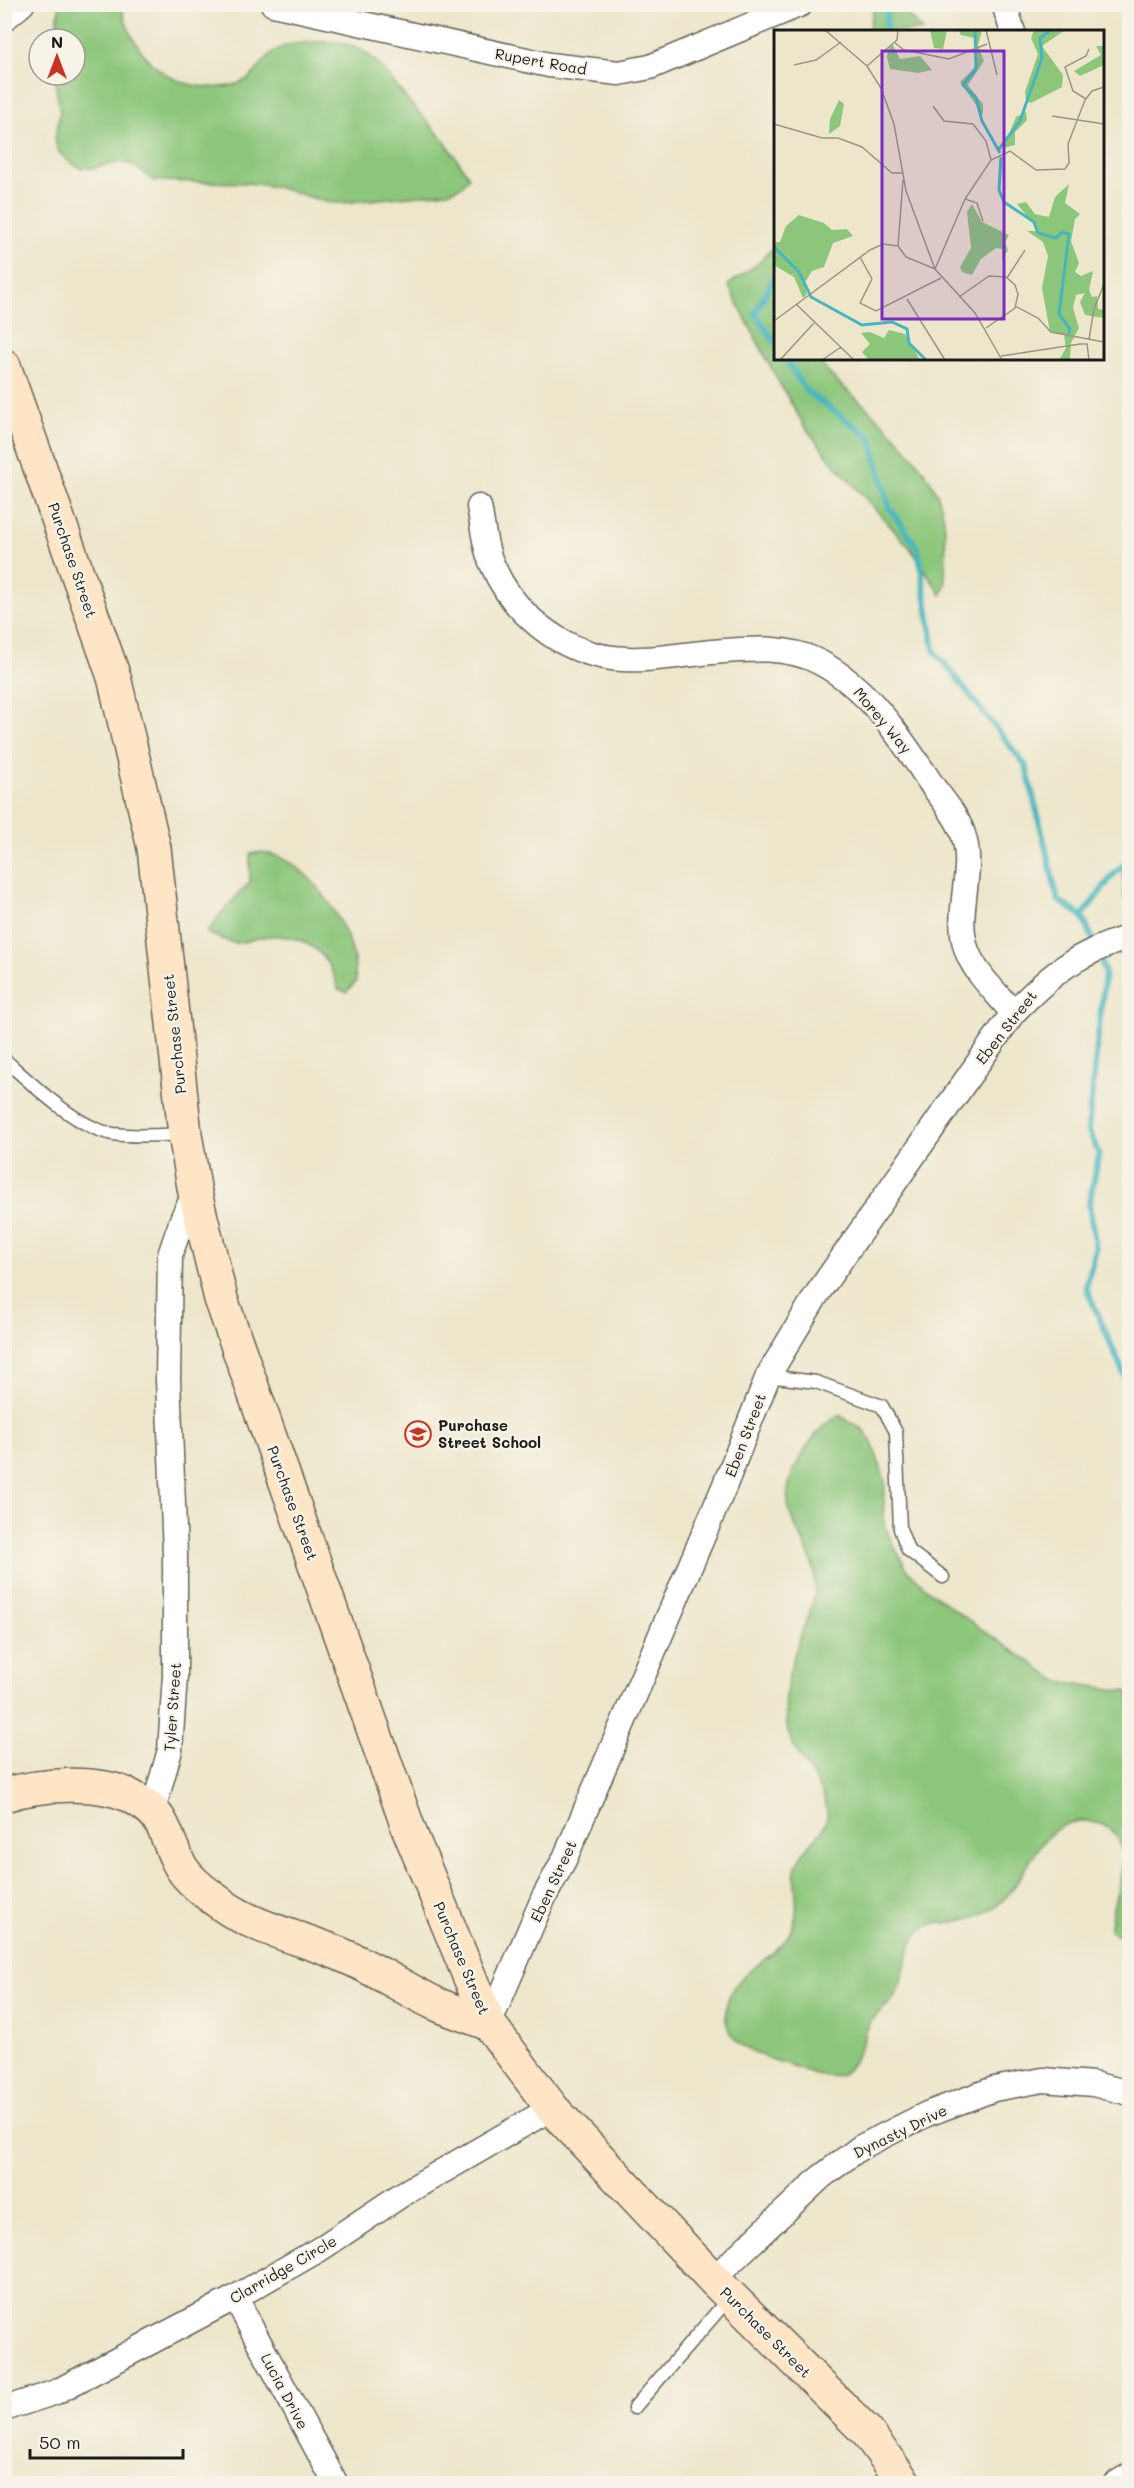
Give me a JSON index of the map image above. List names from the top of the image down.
{
  "streets": {
    "main road": ["Purchase Street"],
    "street": [
      "Rupert Road",
      "Morey Way",
      "Eben Street",
      "Tyler Street",
      "Dynasty Drive",
      "Clarridge Circle",
      "Lucia Drive"
    ]
  },
  "crossings": [
    ["Purchase Street", "Eben Street"],
    ["Purchase Street", "Tyler Street"],
    ["Purchase Street", "Dynasty Drive"],
    ["Purchase Street", "Clarridge Circle"],
    ["Morey Way", "Eben Street"],
    ["Clarridge Circle", "Lucia Drive"]
  ],
  "places": {
    "school or university": ["Purchase Street School"]
  },
  "scale_bar": "50 m",
  "north": "top"
}
